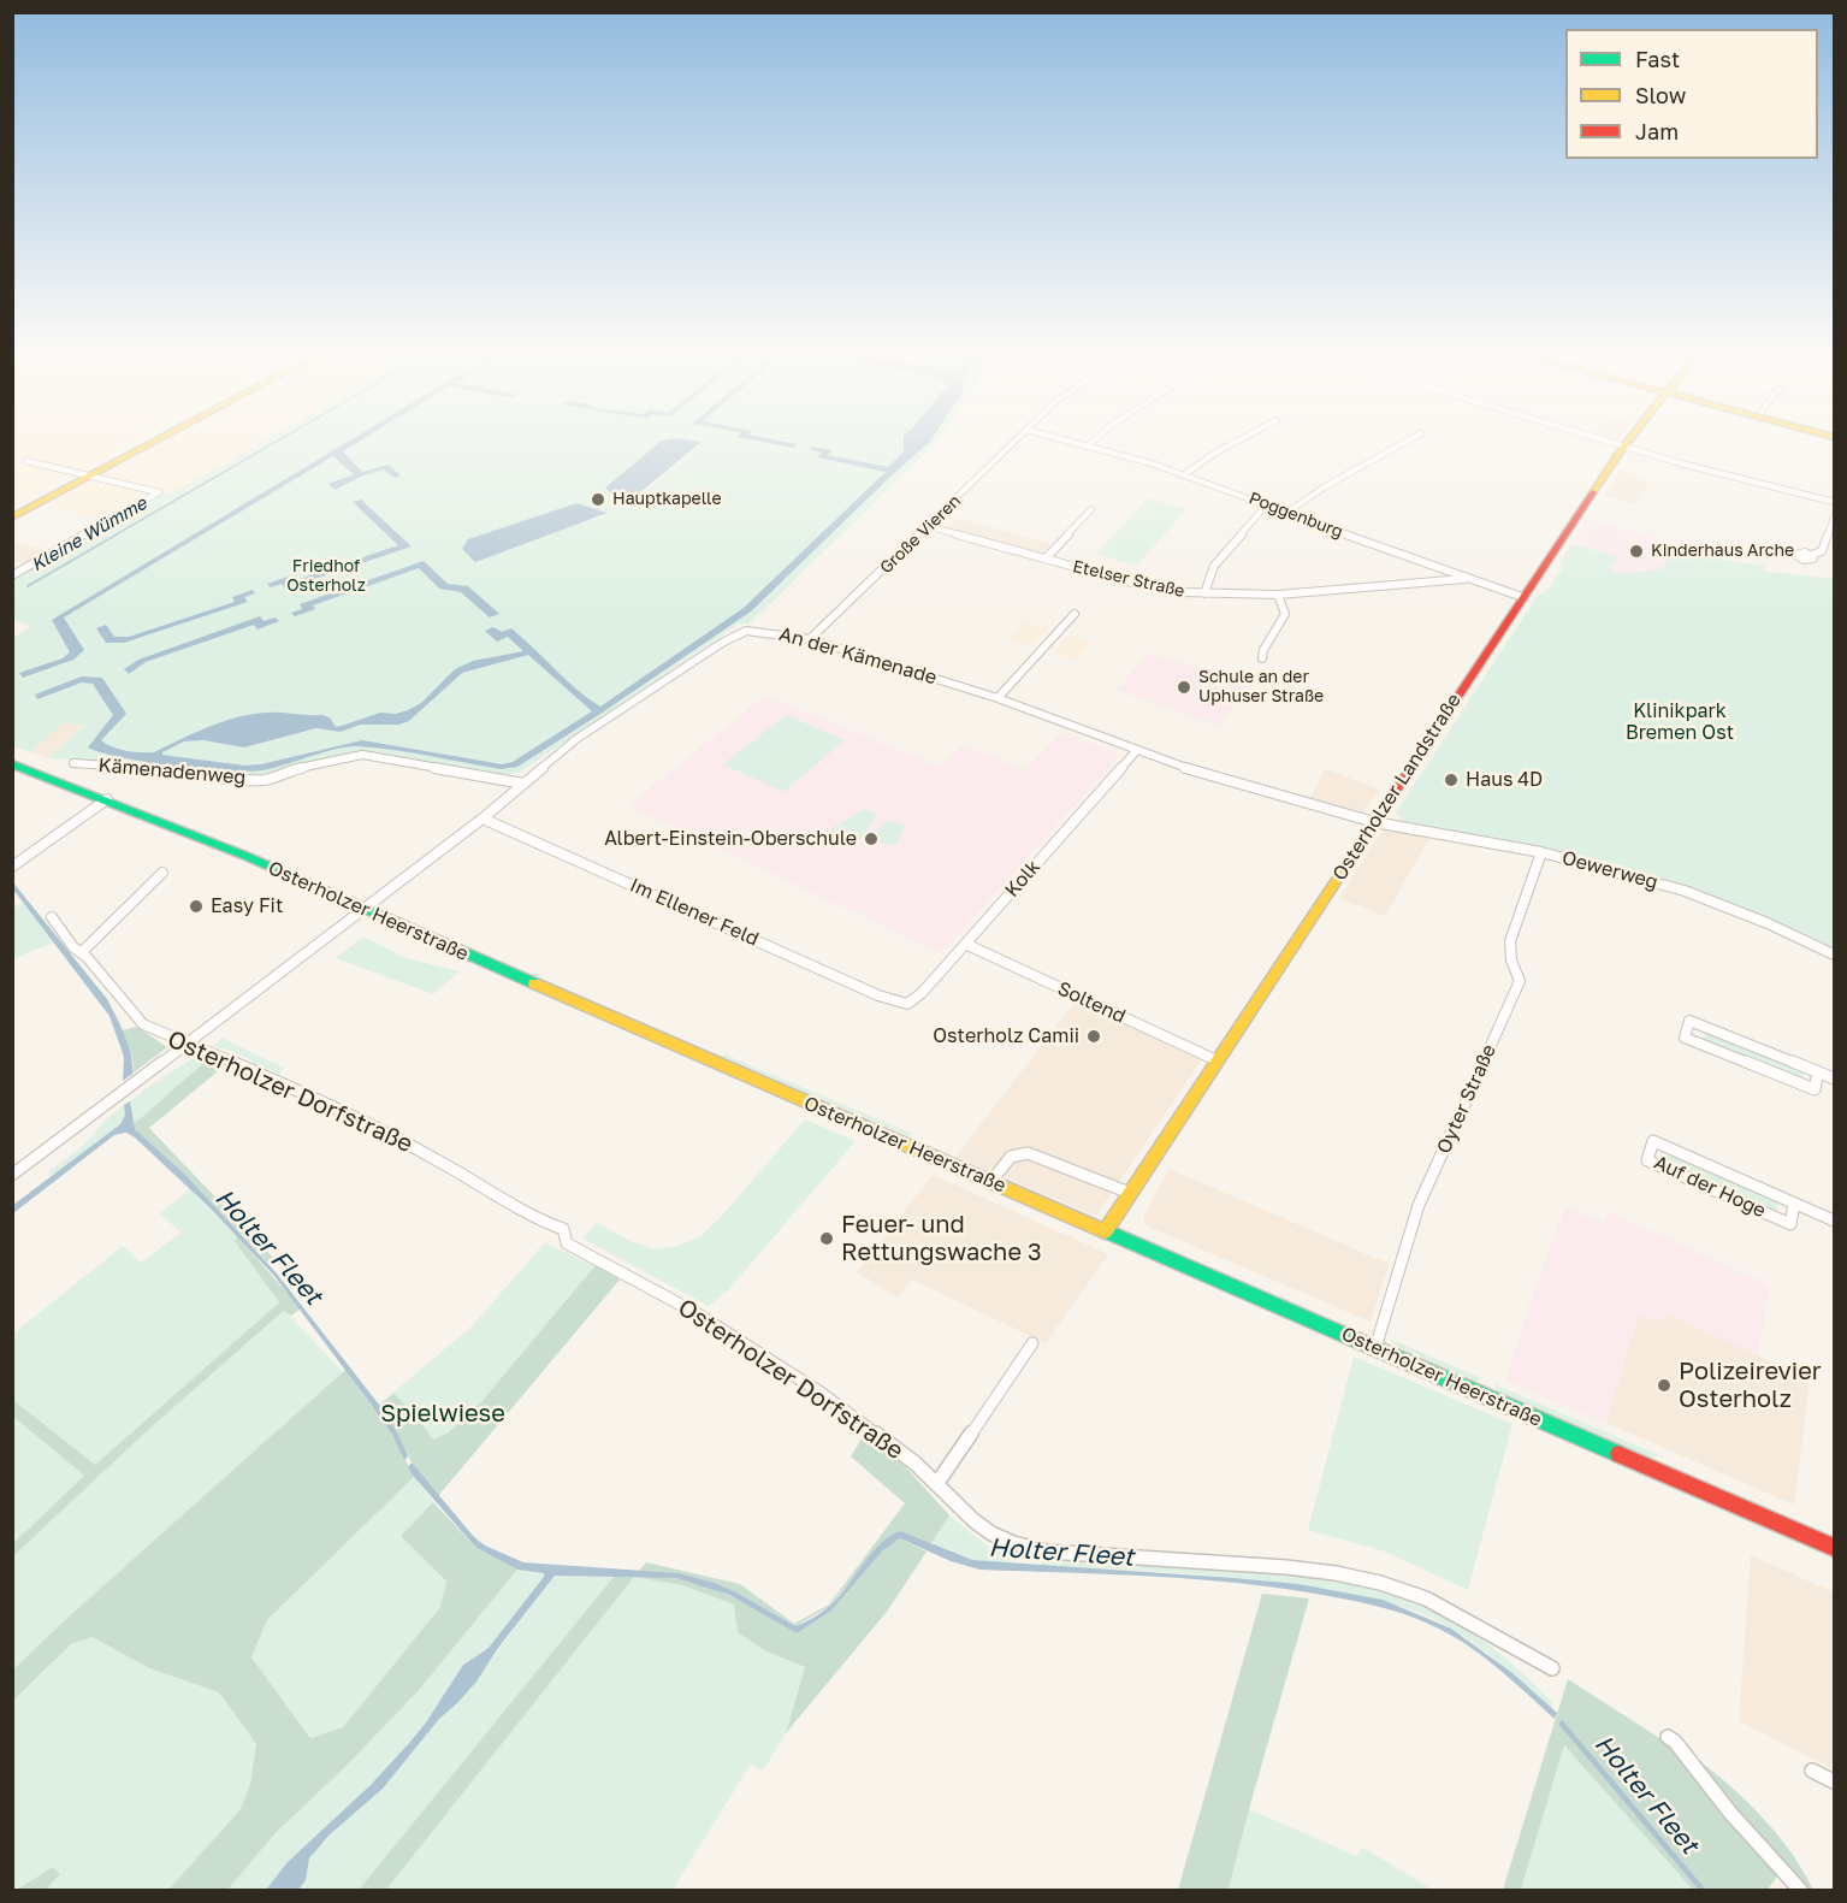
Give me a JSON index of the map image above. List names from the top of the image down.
{
  "streets": {
    "main road": ["Osterholzer Landstraße", "Osterholzer Heerstraße"],
    "street": [
      "Poggenburg",
      "Große Vieren",
      "Etelser Straße",
      "An der Kämenade",
      "Kämenadenweg",
      "Oewerweg",
      "Kolk",
      "Im Ellener Feld",
      "Soltend",
      "Osterholzer Dorfstraße",
      "Oyter Straße",
      "Auf der Hoge"
    ]
  },
  "crossings": [
    ["Poggenburg", "Etelser Straße"],
    ["Poggenburg", "Osterholzer Landstraße"],
    ["Große Vieren", "Etelser Straße"],
    ["Große Vieren", "An der Kämenade"],
    ["An der Kämenade", "Kämenadenweg"],
    ["An der Kämenade", "Osterholzer Landstraße"],
    ["An der Kämenade", "Oewerweg"],
    ["An der Kämenade", "Kolk"],
    ["An der Kämenade", "Osterholzer Heerstraße"],
    ["An der Kämenade", "Im Ellener Feld"],
    ["An der Kämenade", "Osterholzer Dorfstraße"],
    ["Osterholzer Landstraße", "Oewerweg"],
    ["Osterholzer Landstraße", "Osterholzer Heerstraße"],
    ["Osterholzer Landstraße", "Soltend"],
    ["Oewerweg", "Oyter Straße"],
    ["Kolk", "Im Ellener Feld"],
    ["Kolk", "Soltend"],
    ["Osterholzer Heerstraße", "Oyter Straße"]
  ],
  "water": ["Kleine Wümme", "Holter Fleet"],
  "parks": ["Friedhof Osterholz", "Klinikpark Bremen Ost", "Spielwiese"],
  "places": [
    "Hauptkapelle",
    "Kinderhaus Arche",
    "Schule an der Uphuser Straße",
    "Haus 4D",
    "Albert-Einstein-Oberschule",
    "Easy Fit",
    "Osterholz Camii",
    "Feuer- und Rettungswache 3",
    "Polizeirevier Osterholz"
  ],
  "legend": ["Fast", "Slow", "Jam"]
}
